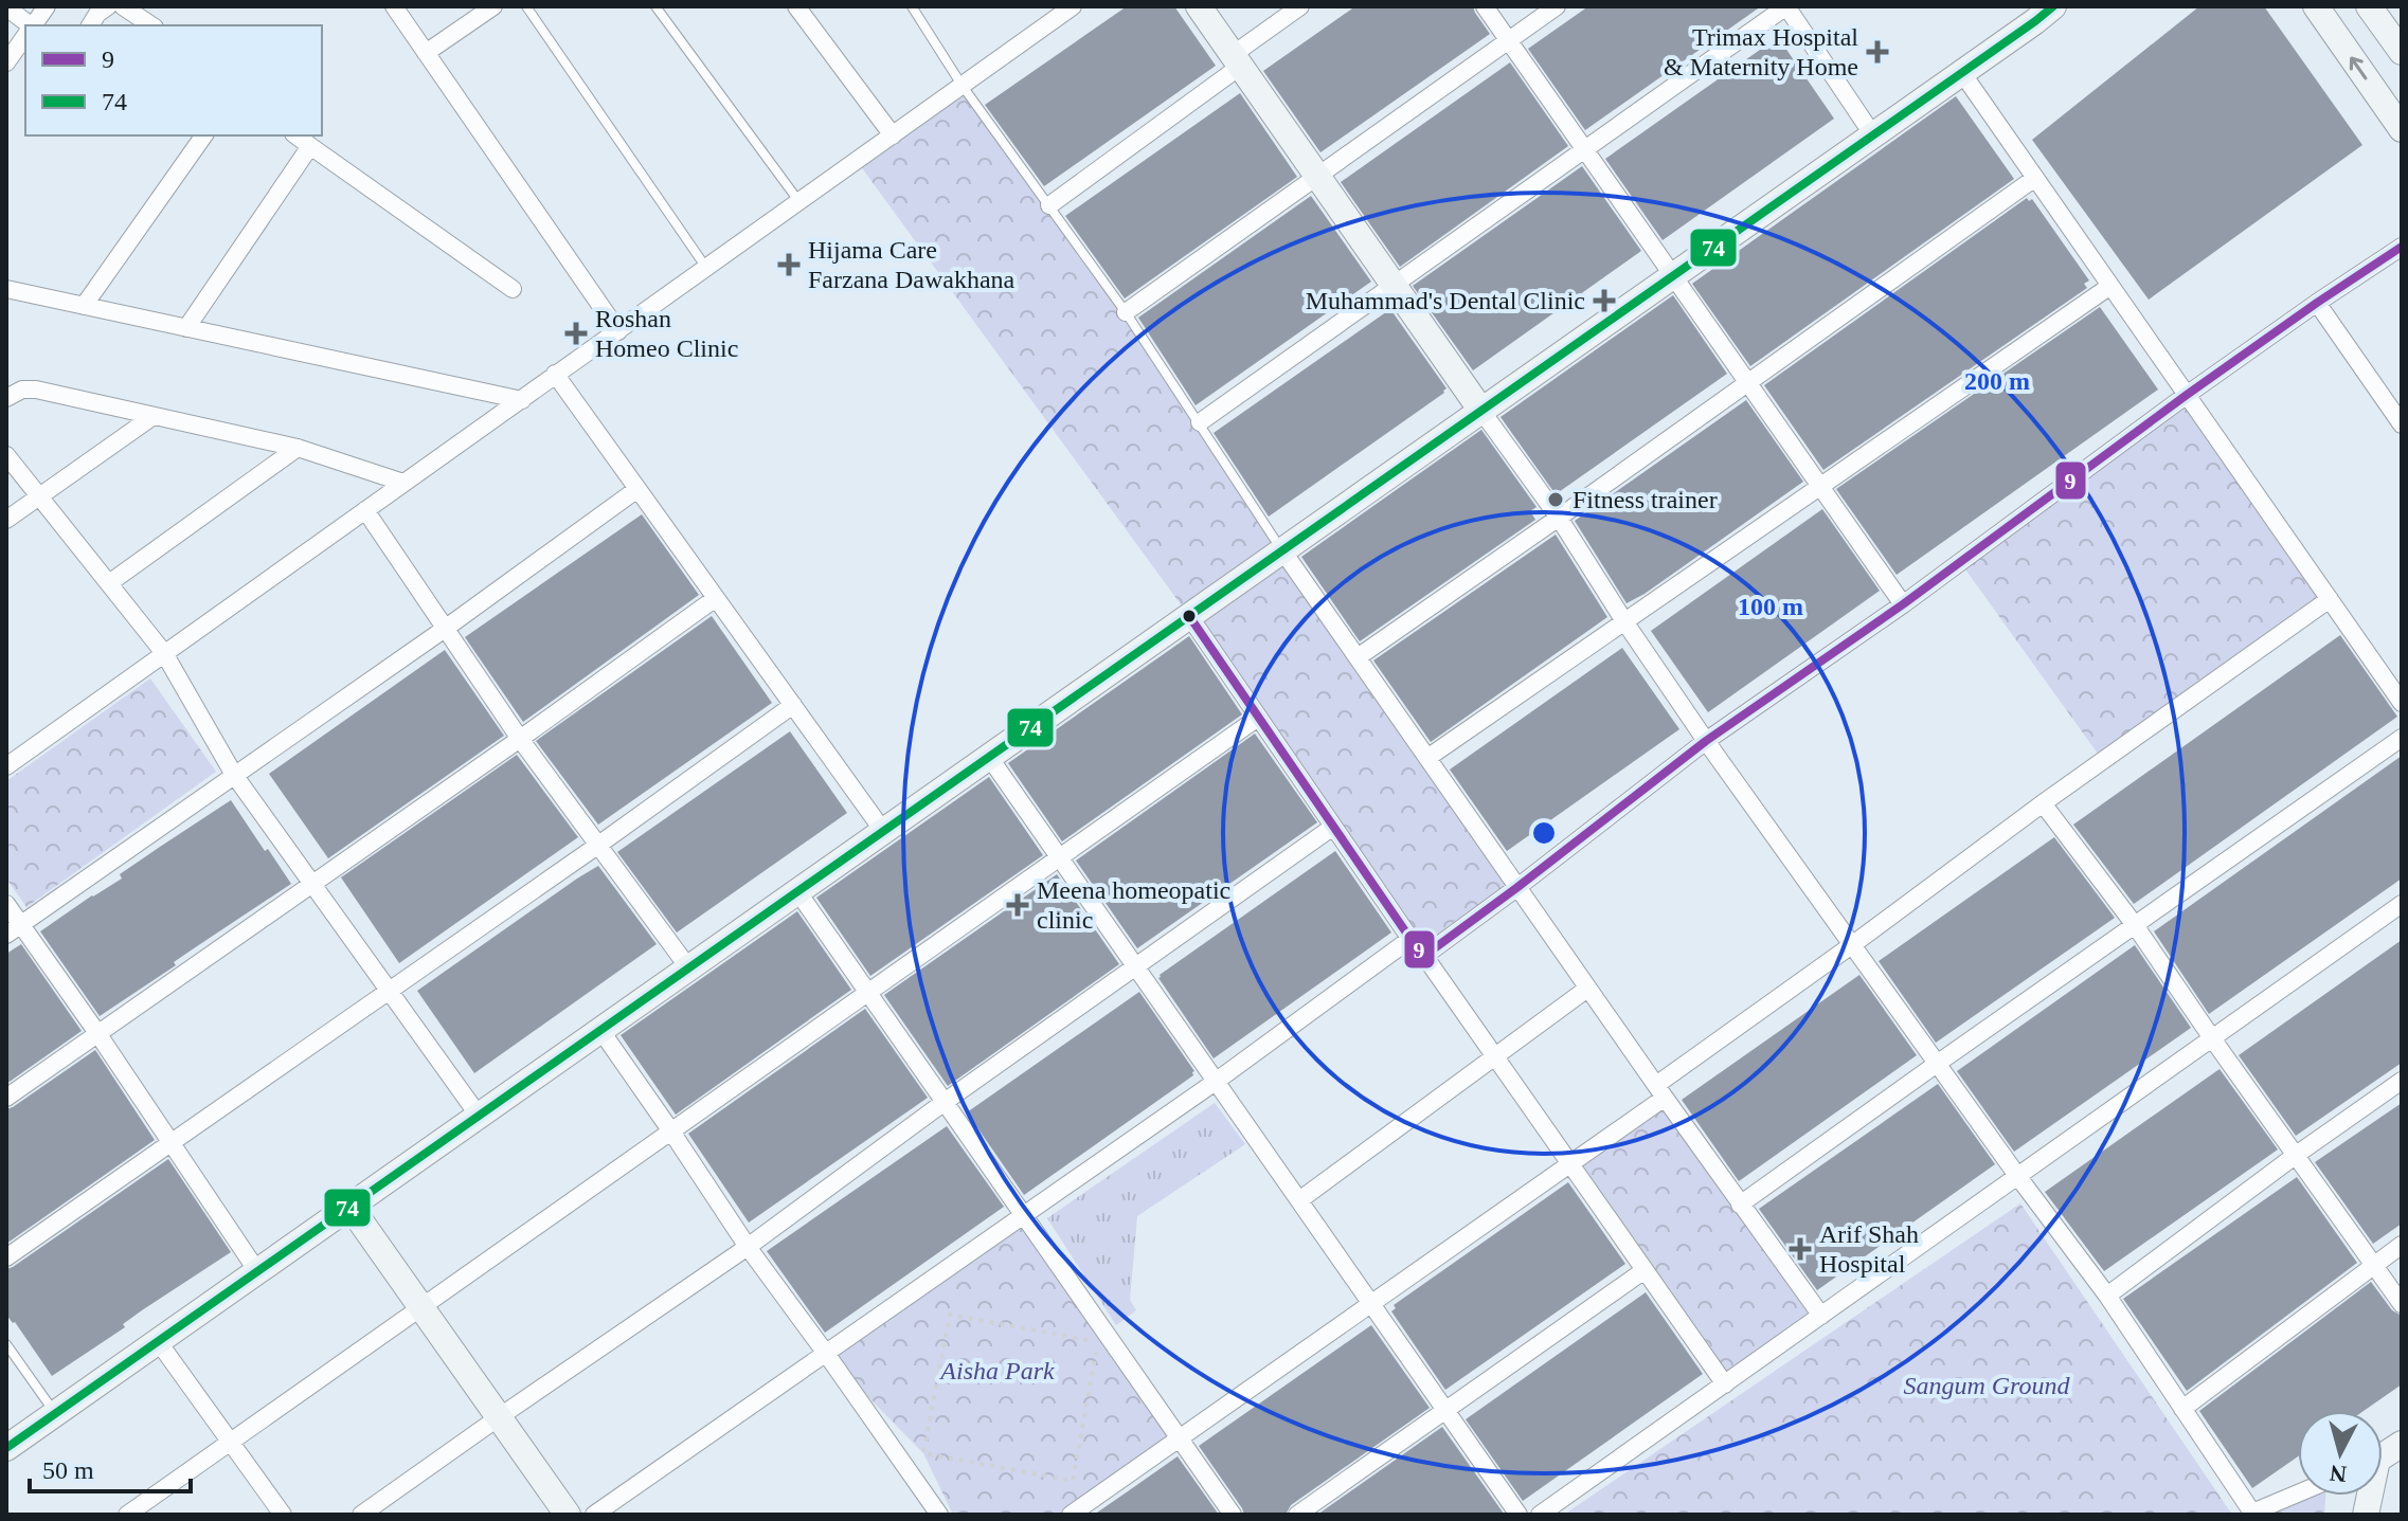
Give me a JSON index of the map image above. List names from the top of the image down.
{
  "parks": ["Aisha Park", "Sangum Ground"],
  "places": {
    "health": [
      "Trimax Hospital & Maternity Home",
      "Hijama Care Farzana Dawakhana",
      "Muhammad's Dental Clinic",
      "Roshan Homeo Clinic",
      "Meena homeopatic clinic",
      "Arif Shah Hospital"
    ],
    "other": ["Fitness trainer"]
  },
  "lines": ["transit line 74", "transit line 9"],
  "legend": ["9", "74"],
  "scale_bar": "50 m",
  "north": "bottom",
  "rings": ["200 m", "100 m"]
}
